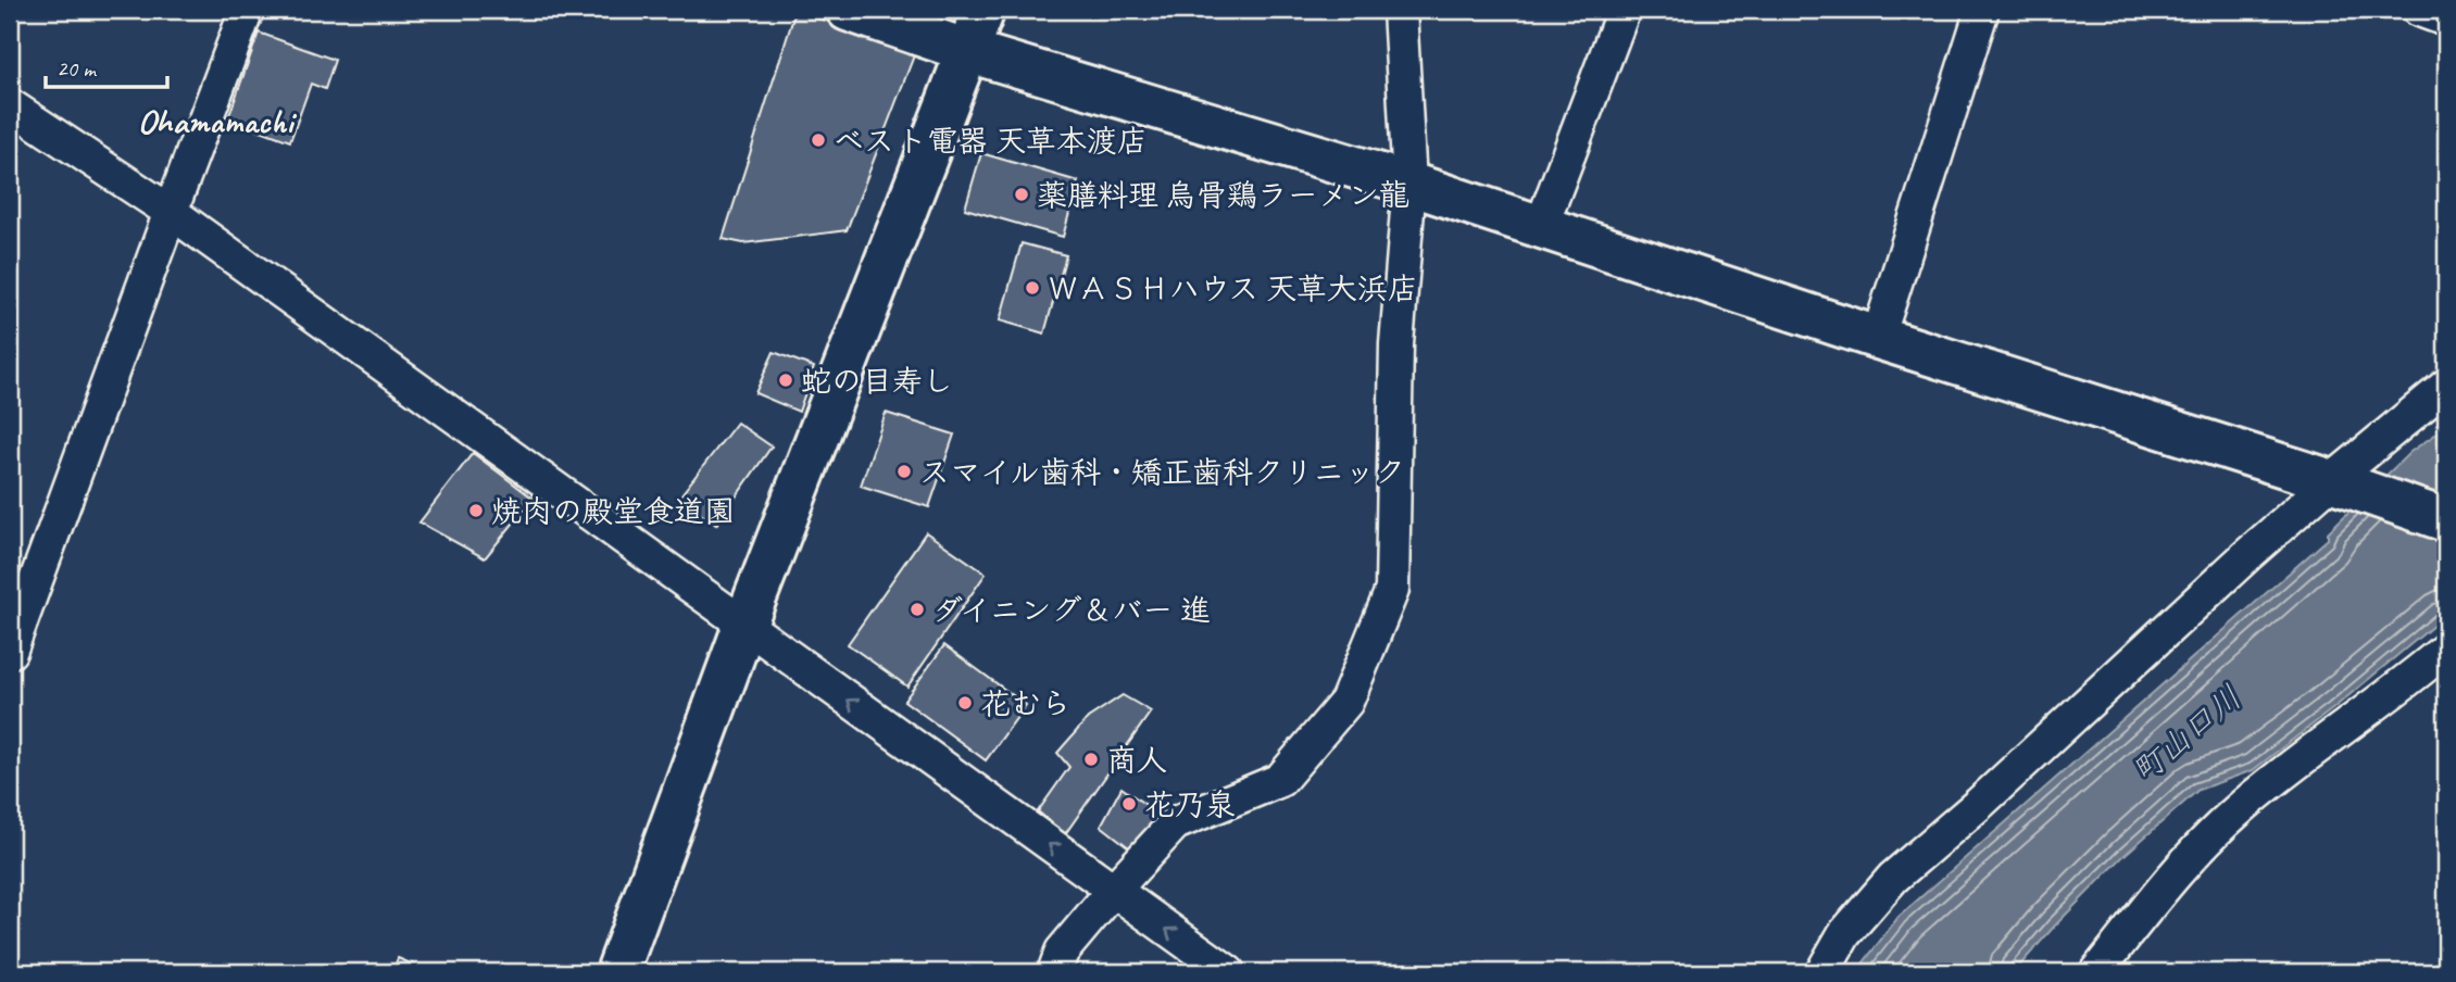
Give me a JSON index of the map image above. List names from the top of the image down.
{
  "districts": ["Ohamamachi"],
  "water": ["町山口川"],
  "places": [
    "ベスト電器 天草本渡店",
    "薬膳料理 烏骨鶏ラーメン龍",
    "ＷＡＳＨハウス 天草大浜店",
    "蛇の目寿し",
    "スマイル歯科・矯正歯科クリニック",
    "焼肉の殿堂食道園",
    "ダイニング＆バー 進",
    "花むら",
    "商人",
    "花乃泉"
  ],
  "scale_bar": "20 m"
}
